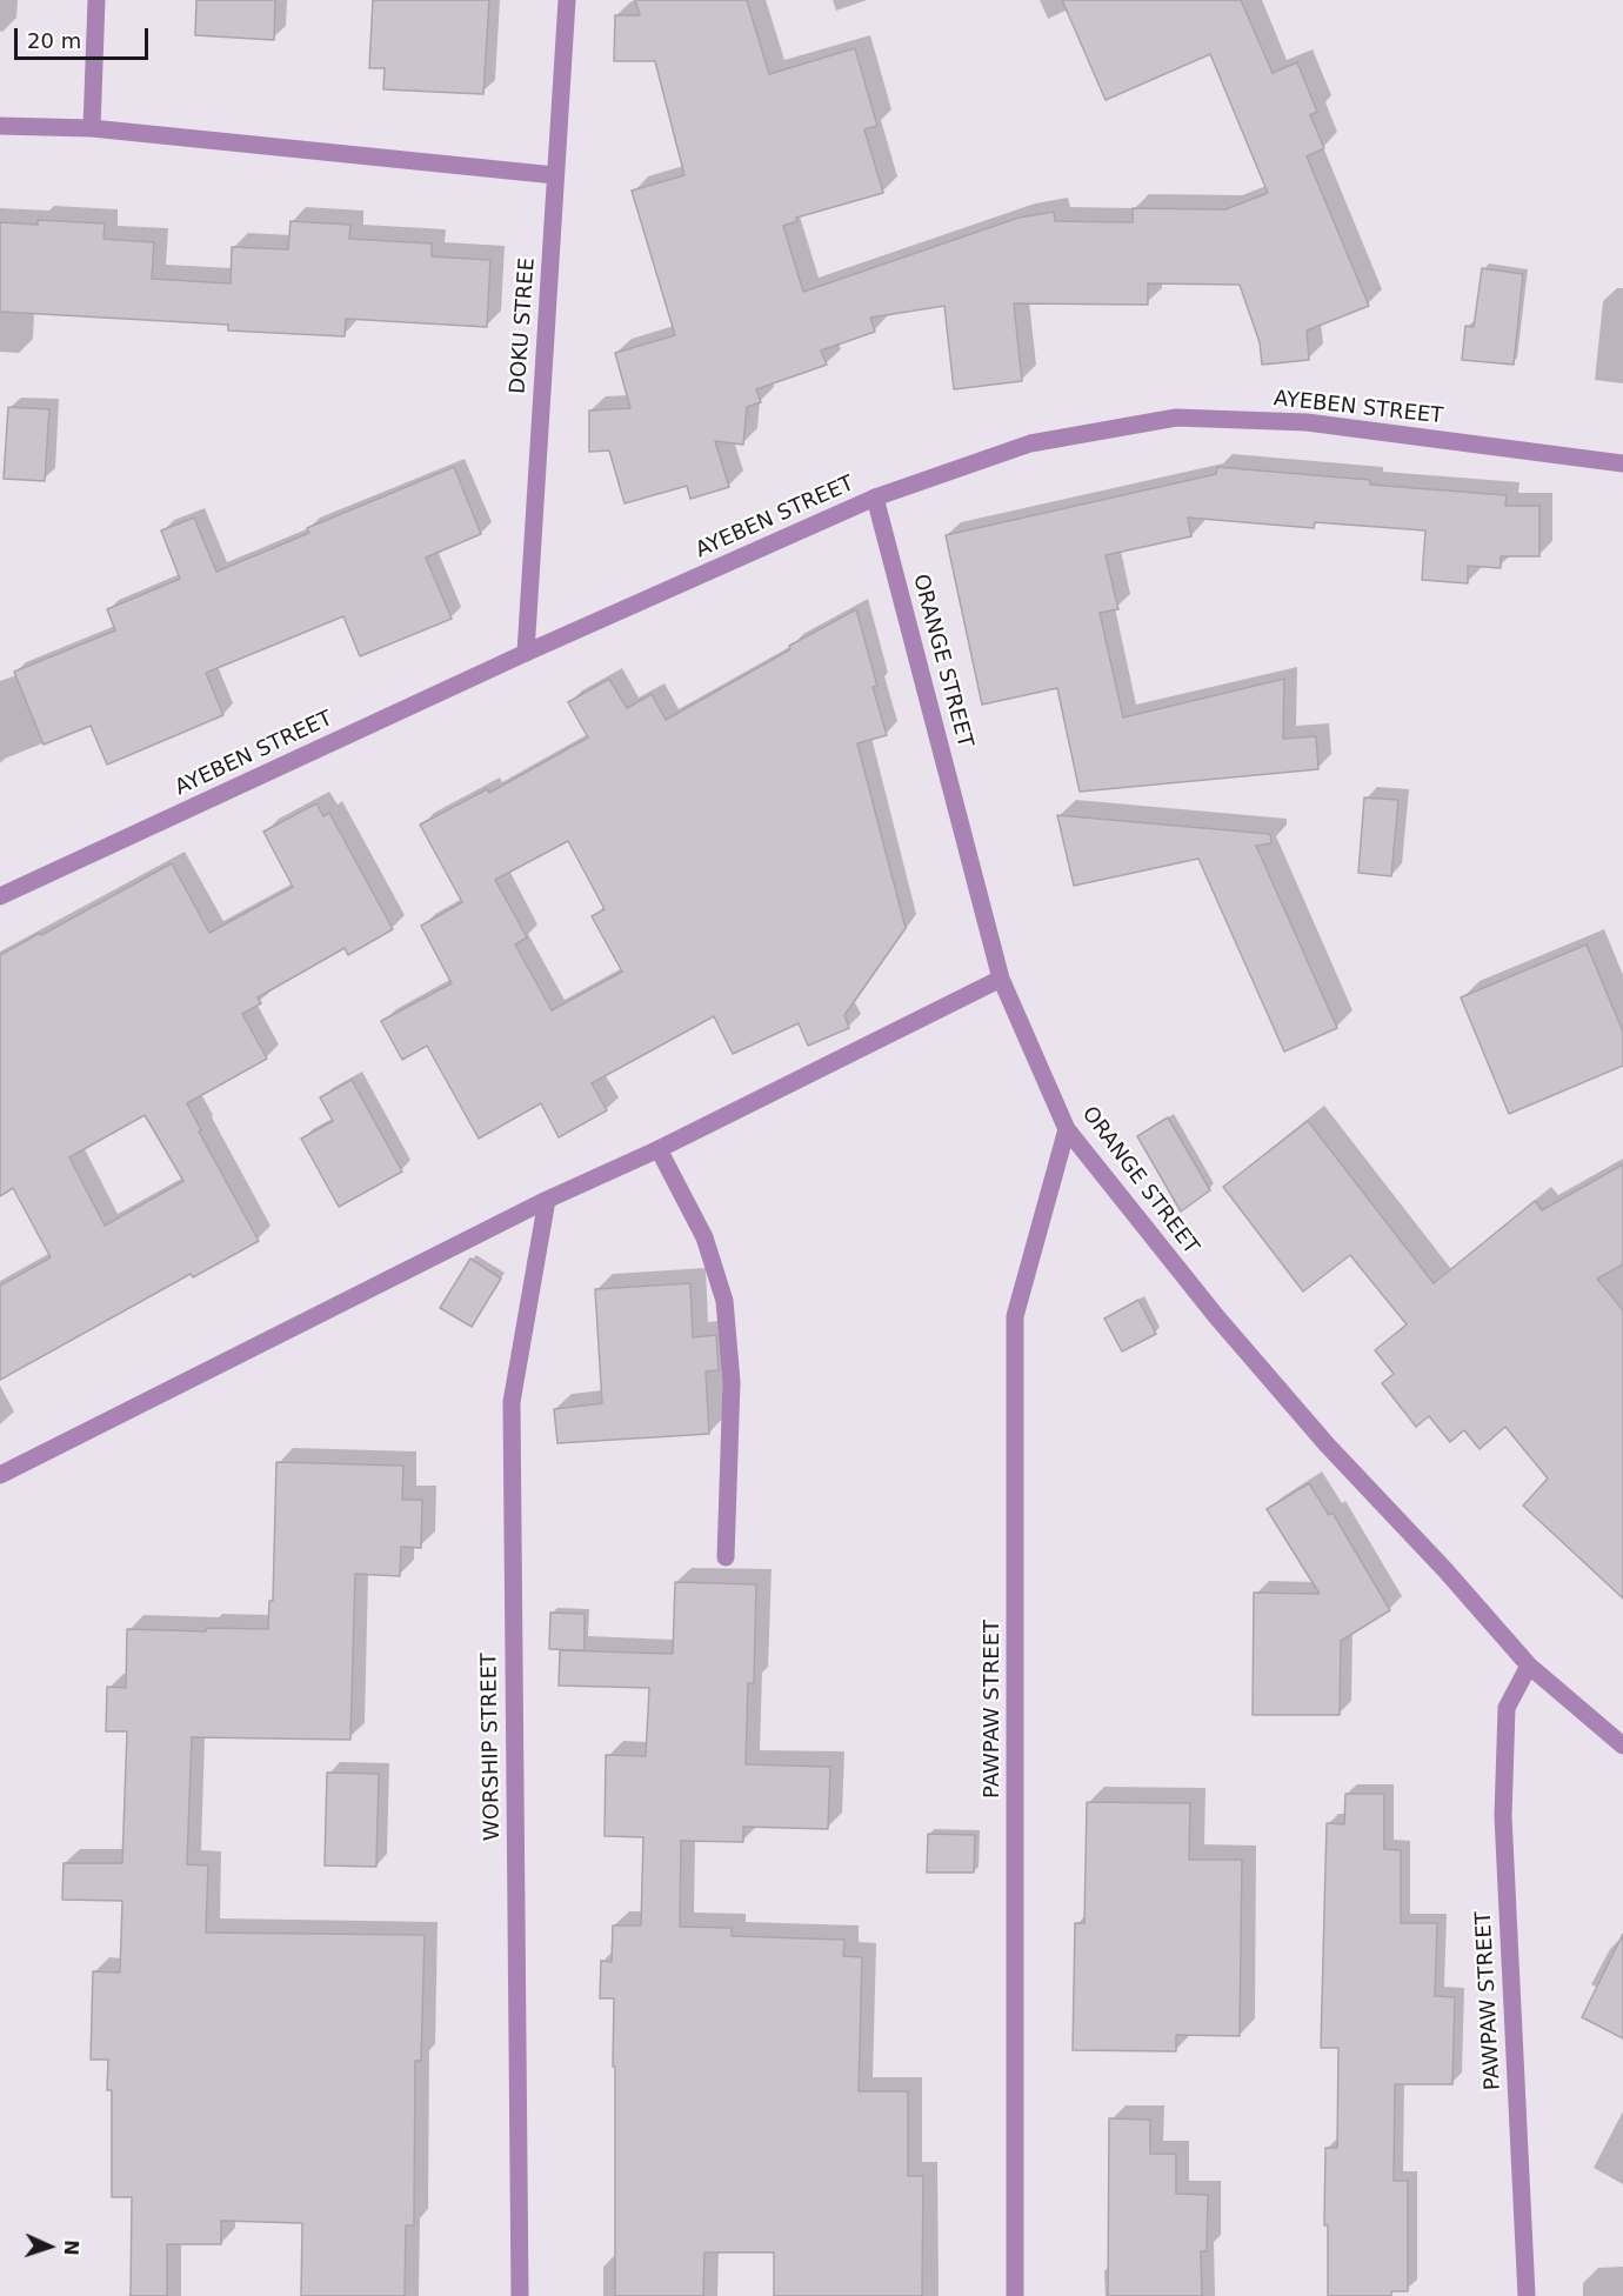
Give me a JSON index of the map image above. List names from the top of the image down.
{
  "streets": {
    "street": [
      "DOKU STREE",
      "AYEBEN STREET",
      "ORANGE STREET",
      "PAWPAW STREET",
      "WORSHIP STREET"
    ]
  },
  "crossings": [
    ["DOKU STREE", "AYEBEN STREET"],
    ["AYEBEN STREET", "ORANGE STREET"],
    ["ORANGE STREET", "PAWPAW STREET"]
  ],
  "scale_bar": "20 m",
  "north": "right"
}
